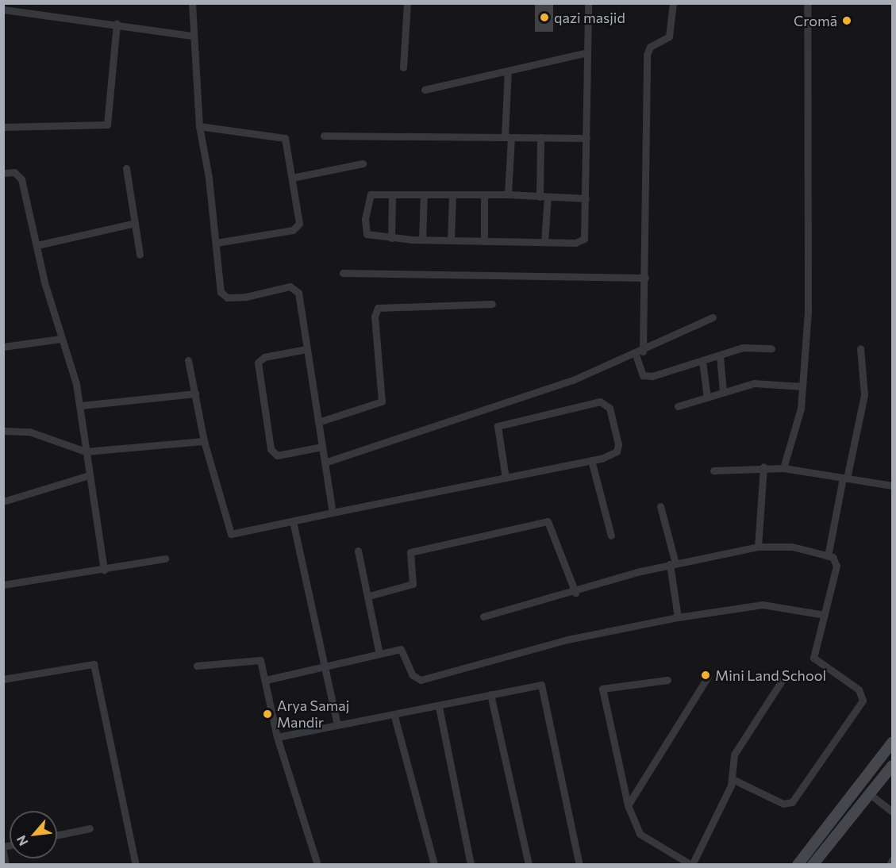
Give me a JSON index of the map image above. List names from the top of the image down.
{
  "places": [
    "qazi masjid",
    "Cromā",
    "Mini Land School",
    "Arya Samaj Mandir"
  ],
  "north": "bottom left"
}
